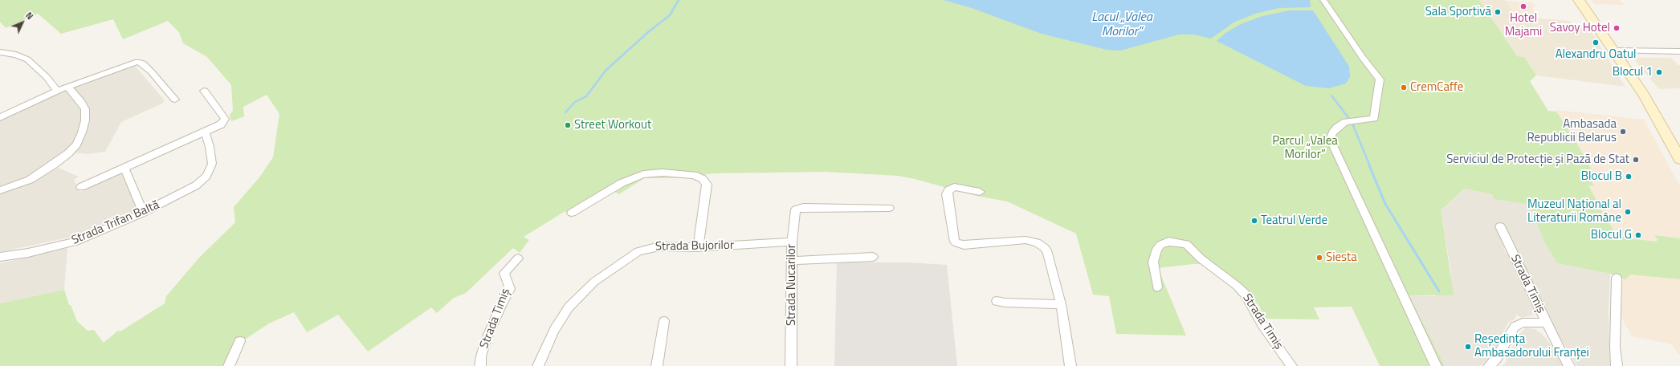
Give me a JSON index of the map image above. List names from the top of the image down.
{
  "streets": {
    "street": [
      "Strada Trifan Baltă",
      "Strada Bujorilor",
      "Strada Timiș",
      "Strada Nucarilor"
    ]
  },
  "crossings": [
    ["Strada Bujorilor", "Strada Nucarilor"]
  ],
  "water": ["Lacul „Valea Morilor”"],
  "parks": ["Parcul „Valea Morilor”"],
  "places": [
    "Hotel Majami",
    "Sala Sportivă",
    "Savoy Hotel",
    "Alexandru Oatul",
    "Blocul 1",
    "CremCaffe",
    "Street Workout",
    "Ambasada Republicii Belarus",
    "Serviciul de Protecție și Pază de Stat",
    "Blocul B",
    "Muzeul Național al Literaturii Române",
    "Teatrul Verde",
    "Blocul G",
    "Siesta",
    "Reședința Ambasadorului Franței"
  ],
  "north": "top right"
}
